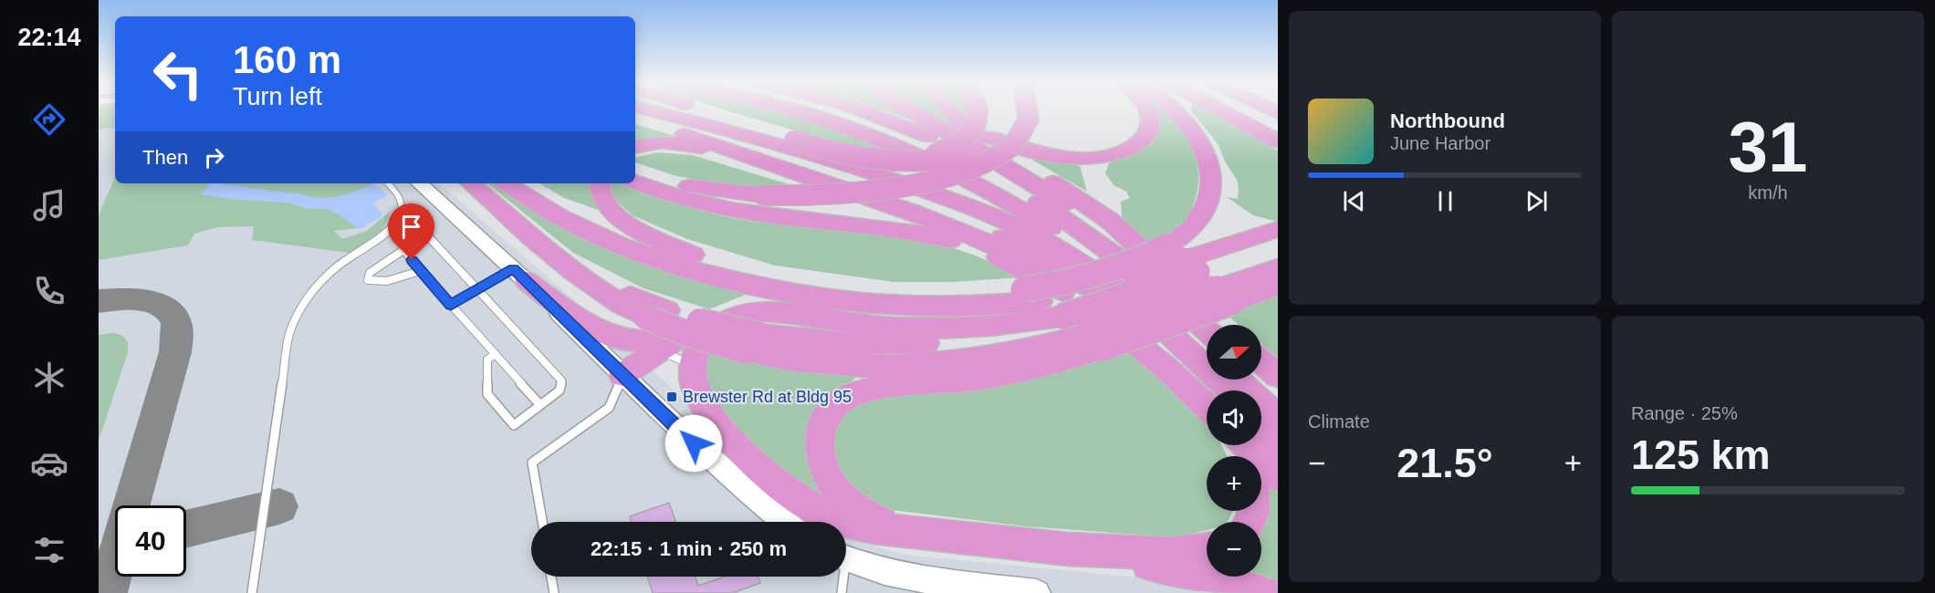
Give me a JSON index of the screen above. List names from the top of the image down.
{
  "places": {
    "transit": ["Brewster Rd at Bldg 95"]
  },
  "north": "right",
  "page": {
    "tabs": "22:14",
    "tile": [
      ["31", "km/h"],
      "Climate",
      ["Range · 25%", "125 km"]
    ],
    "turn": ["160 m", "Turn left"],
    "song": ["Northbound", "June Harbor"],
    "then": "Then",
    "map_buttons": ["+", "−"],
    "heat": ["−", "21.5°", "+"],
    "limit": "40",
    "trip": "22:15 · 1 min · 250 m"
  }
}
